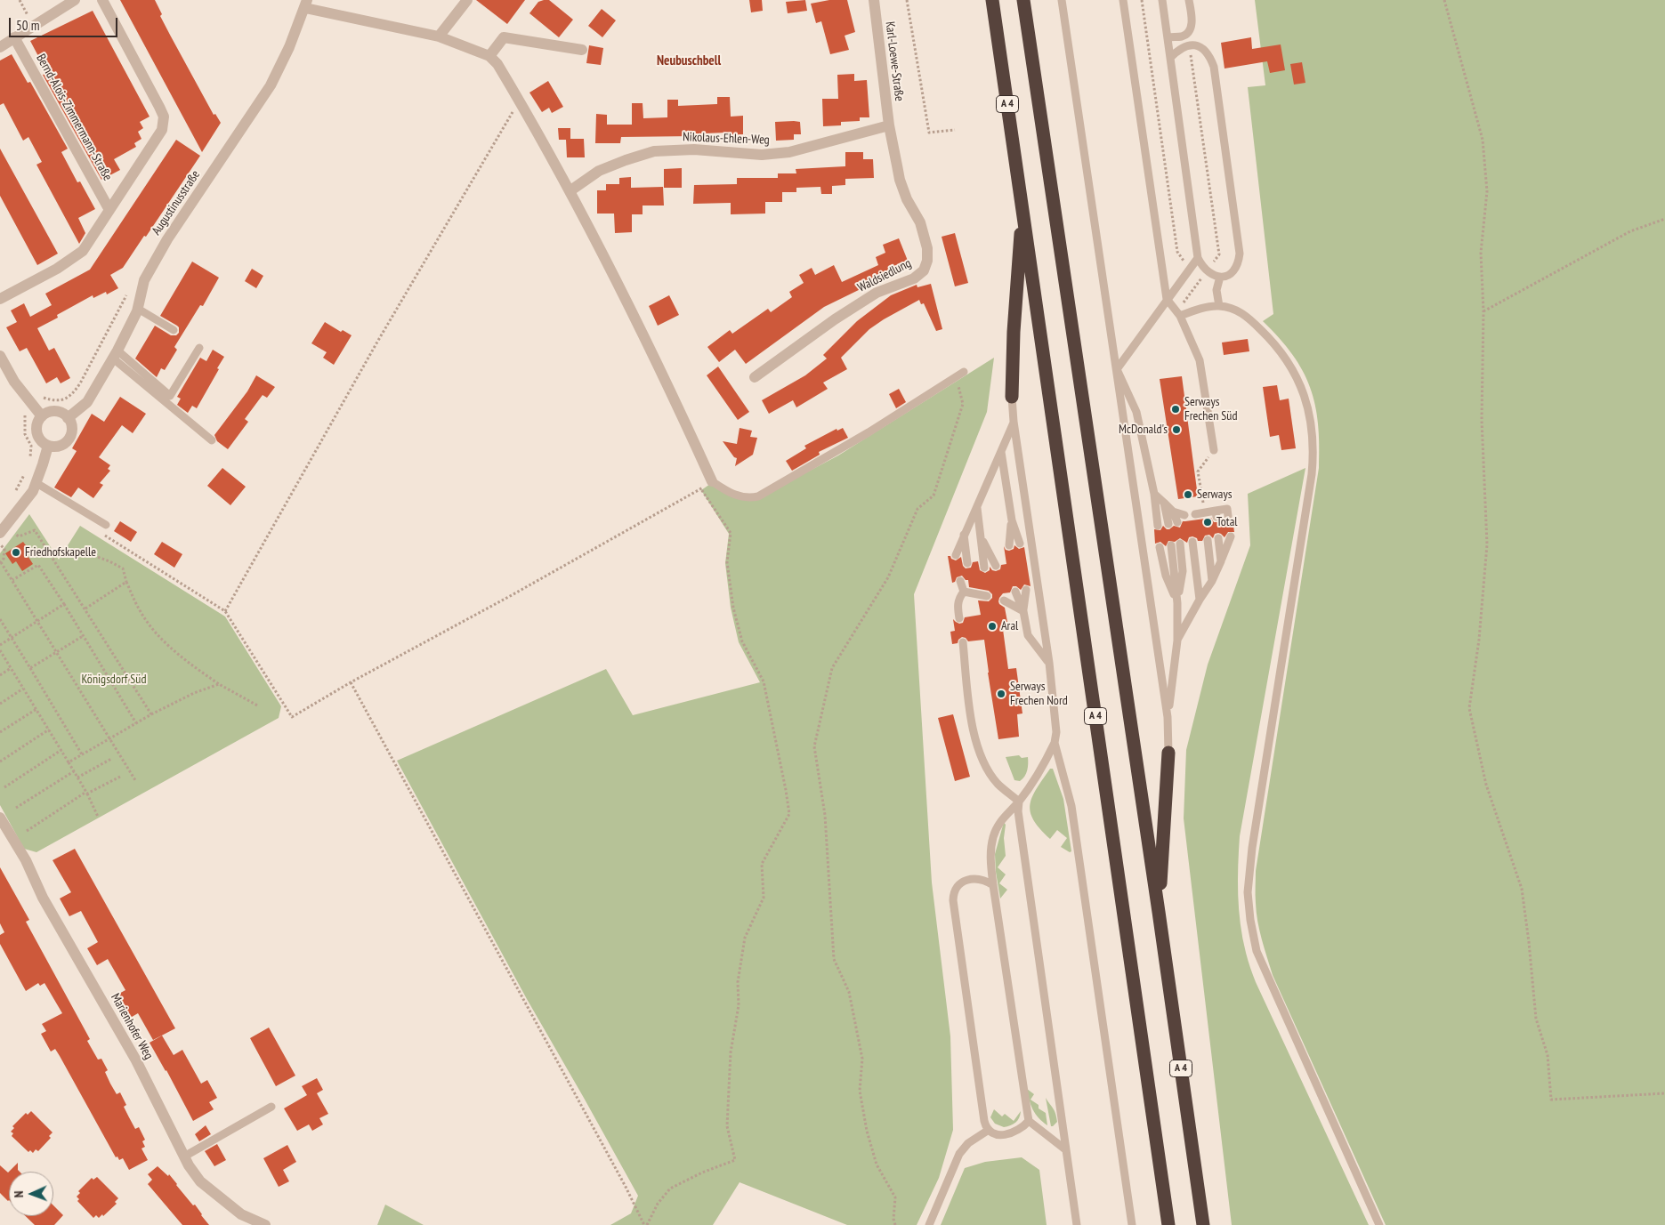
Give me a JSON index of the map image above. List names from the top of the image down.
{
  "streets": {
    "highway": ["A 4"],
    "street": [
      "Karl-Loewe-Straße",
      "Bernd-Alois-Zimmermann-Straße",
      "Nikolaus-Ehlen-Weg",
      "Augustinusstraße",
      "Waldsiedlung",
      "Marienhofer Weg"
    ]
  },
  "crossings": [
    ["Karl-Loewe-Straße", "Nikolaus-Ehlen-Weg"],
    ["Karl-Loewe-Straße", "Waldsiedlung"],
    ["Nikolaus-Ehlen-Weg", "Waldsiedlung"]
  ],
  "districts": ["Neubuschbell"],
  "parks": ["Königsdorf Süd"],
  "places": [
    "Serways Frechen Süd",
    "McDonald's",
    "Serways",
    "Total",
    "Friedhofskapelle",
    "Aral",
    "Serways Frechen Nord"
  ],
  "scale_bar": "50 m",
  "north": "left"
}
